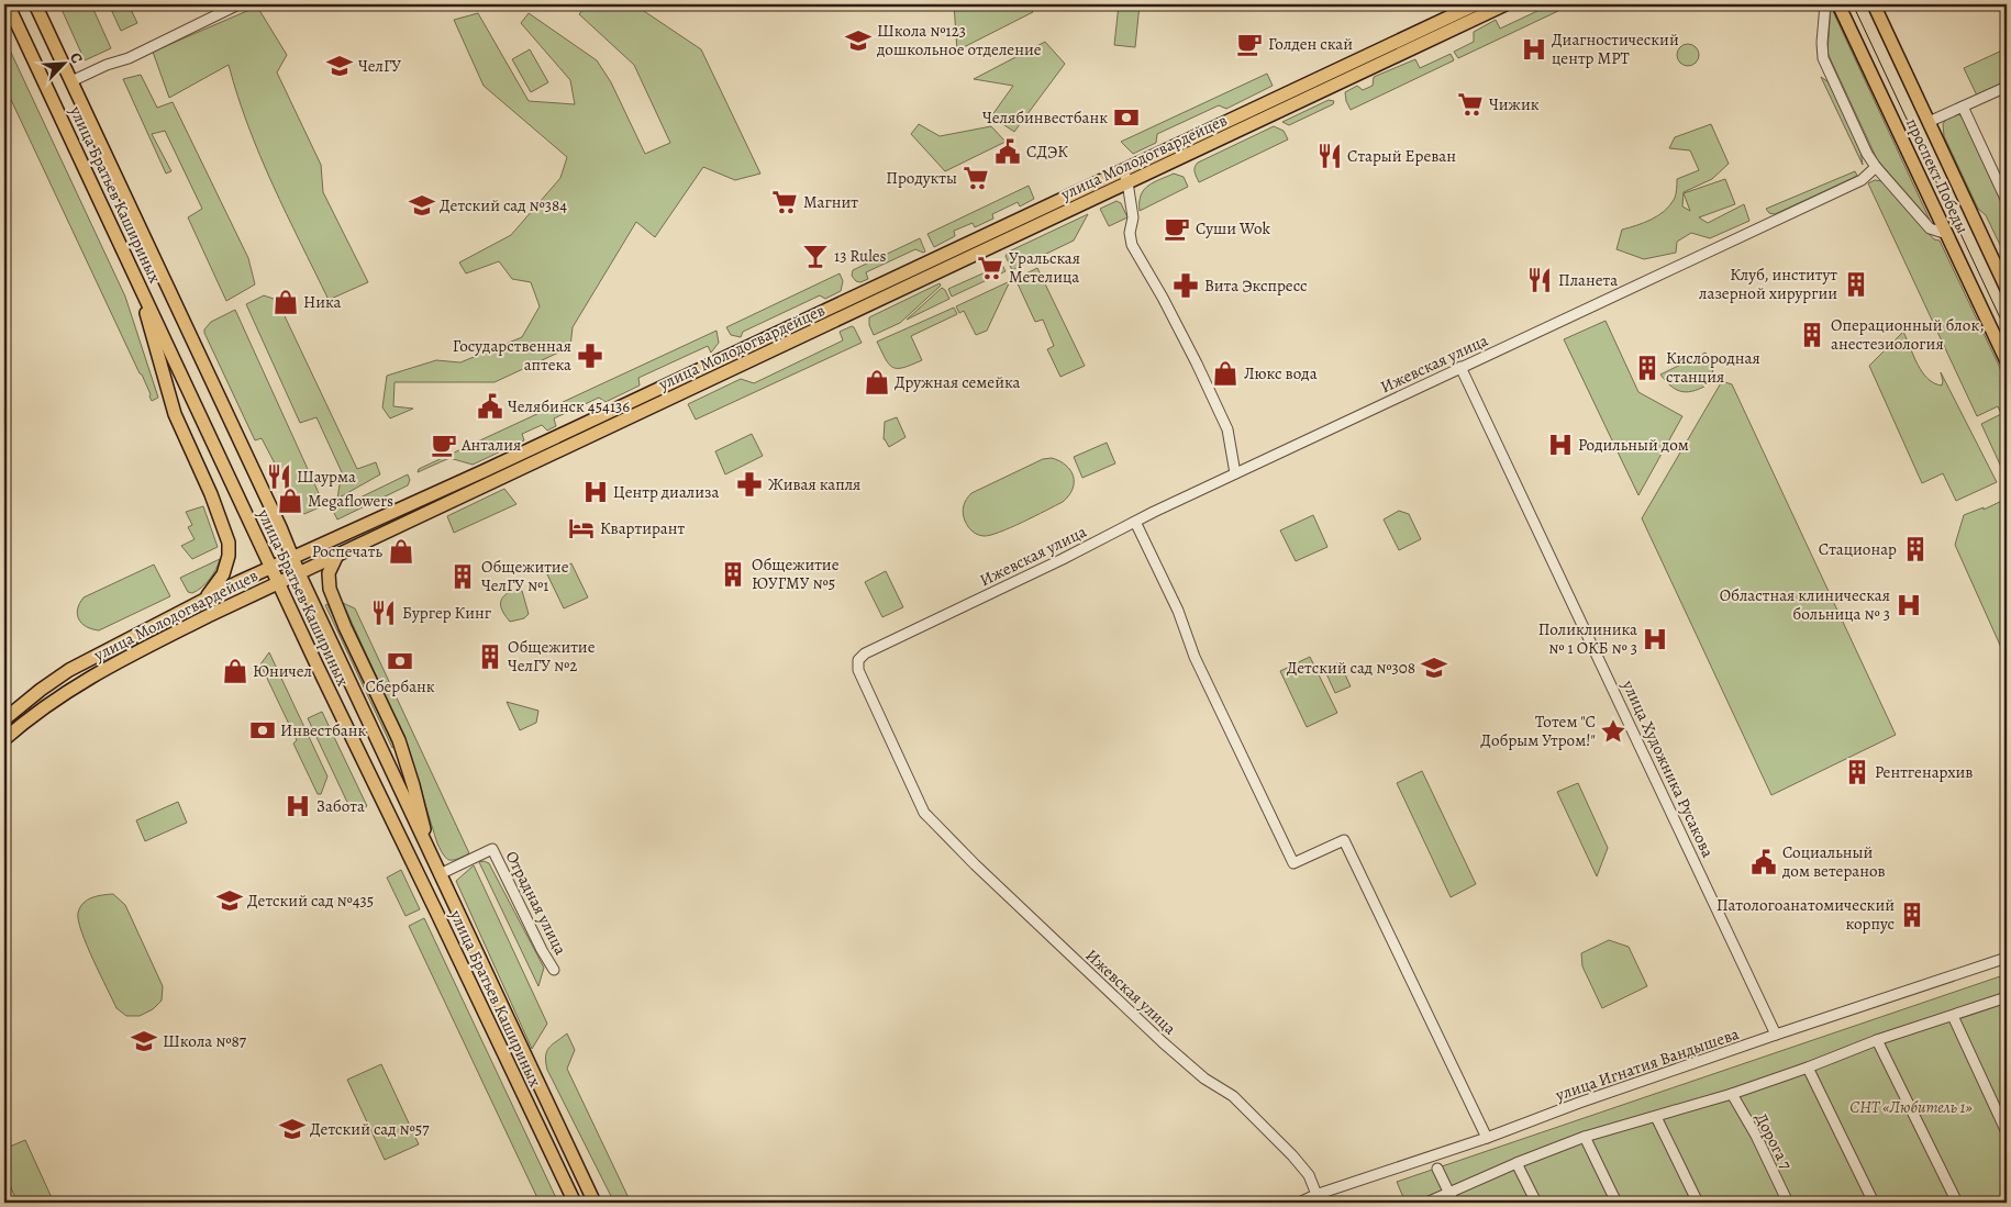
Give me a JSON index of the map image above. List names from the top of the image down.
{
  "streets": {
    "main road": ["улица Молодогвардейцев", "проспект Победы", "улица Братьев Кашириных"],
    "street": [
      "Ижевская улица",
      "улица Художника Русакова",
      "Отрадная улица",
      "улица Игнатия Вандышева",
      "Дорога 7"
    ]
  },
  "crossings": [
    ["улица Молодогвардейцев", "улица Братьев Кашириных"],
    ["улица Братьев Кашириных", "Отрадная улица"],
    ["Ижевская улица", "улица Художника Русакова"],
    ["Ижевская улица", "улица Игнатия Вандышева"],
    ["улица Художника Русакова", "улица Игнатия Вандышева"]
  ],
  "parks": ["СНТ «Любитель 1»"],
  "places": {
    "school or university": [
      "Школа №123 дошкольное отделение",
      "ЧелГУ",
      "Детский сад №384",
      "Детский сад №308",
      "Детский сад №435",
      "Школа №87",
      "Детский сад №57"
    ],
    "cafe": ["Голден скай", "Суши Wok", "Анталия"],
    "hospital": [
      "Диагностический центр МРТ",
      "Родильный дом",
      "Центр диализа",
      "Областная клиническая больница № 3",
      "Поликлиника № 1 ОКБ № 3",
      "Забота"
    ],
    "supermarket": [
      "Чижик",
      "Продукты",
      "Магнит",
      "Уральская Метелица"
    ],
    "bank": ["Челябинвестбанк", "Сбербанк", "Инвестбанк"],
    "public building": ["СДЭК", "Челябинск 454136", "Социальный дом ветеранов"],
    "restaurant": [
      "Старый Ереван",
      "Планета",
      "Шаурма",
      "Бургер Кинг"
    ],
    "bar": ["13 Rules"],
    "building": [
      "Клуб, институт лазерной хирургии",
      "Операционный блок, анестезиология",
      "Кислородная станция",
      "Стационар",
      "Общежитие ЮУГМУ №5",
      "Общежитие ЧелГУ №1",
      "Общежитие ЧелГУ №2",
      "Рентгенархив",
      "Патологоанатомический корпус"
    ],
    "pharmacy": ["Вита Экспресс", "Государственная аптека", "Живая капля"],
    "shop": [
      "Ника",
      "Люкс вода",
      "Дружная семейка",
      "Megaflowers",
      "Роспечать",
      "Юничел"
    ],
    "hotel": ["Квартирант"],
    "place": ["Тотем \"С Добрым Утром!\""]
  },
  "north": "top right"
}
